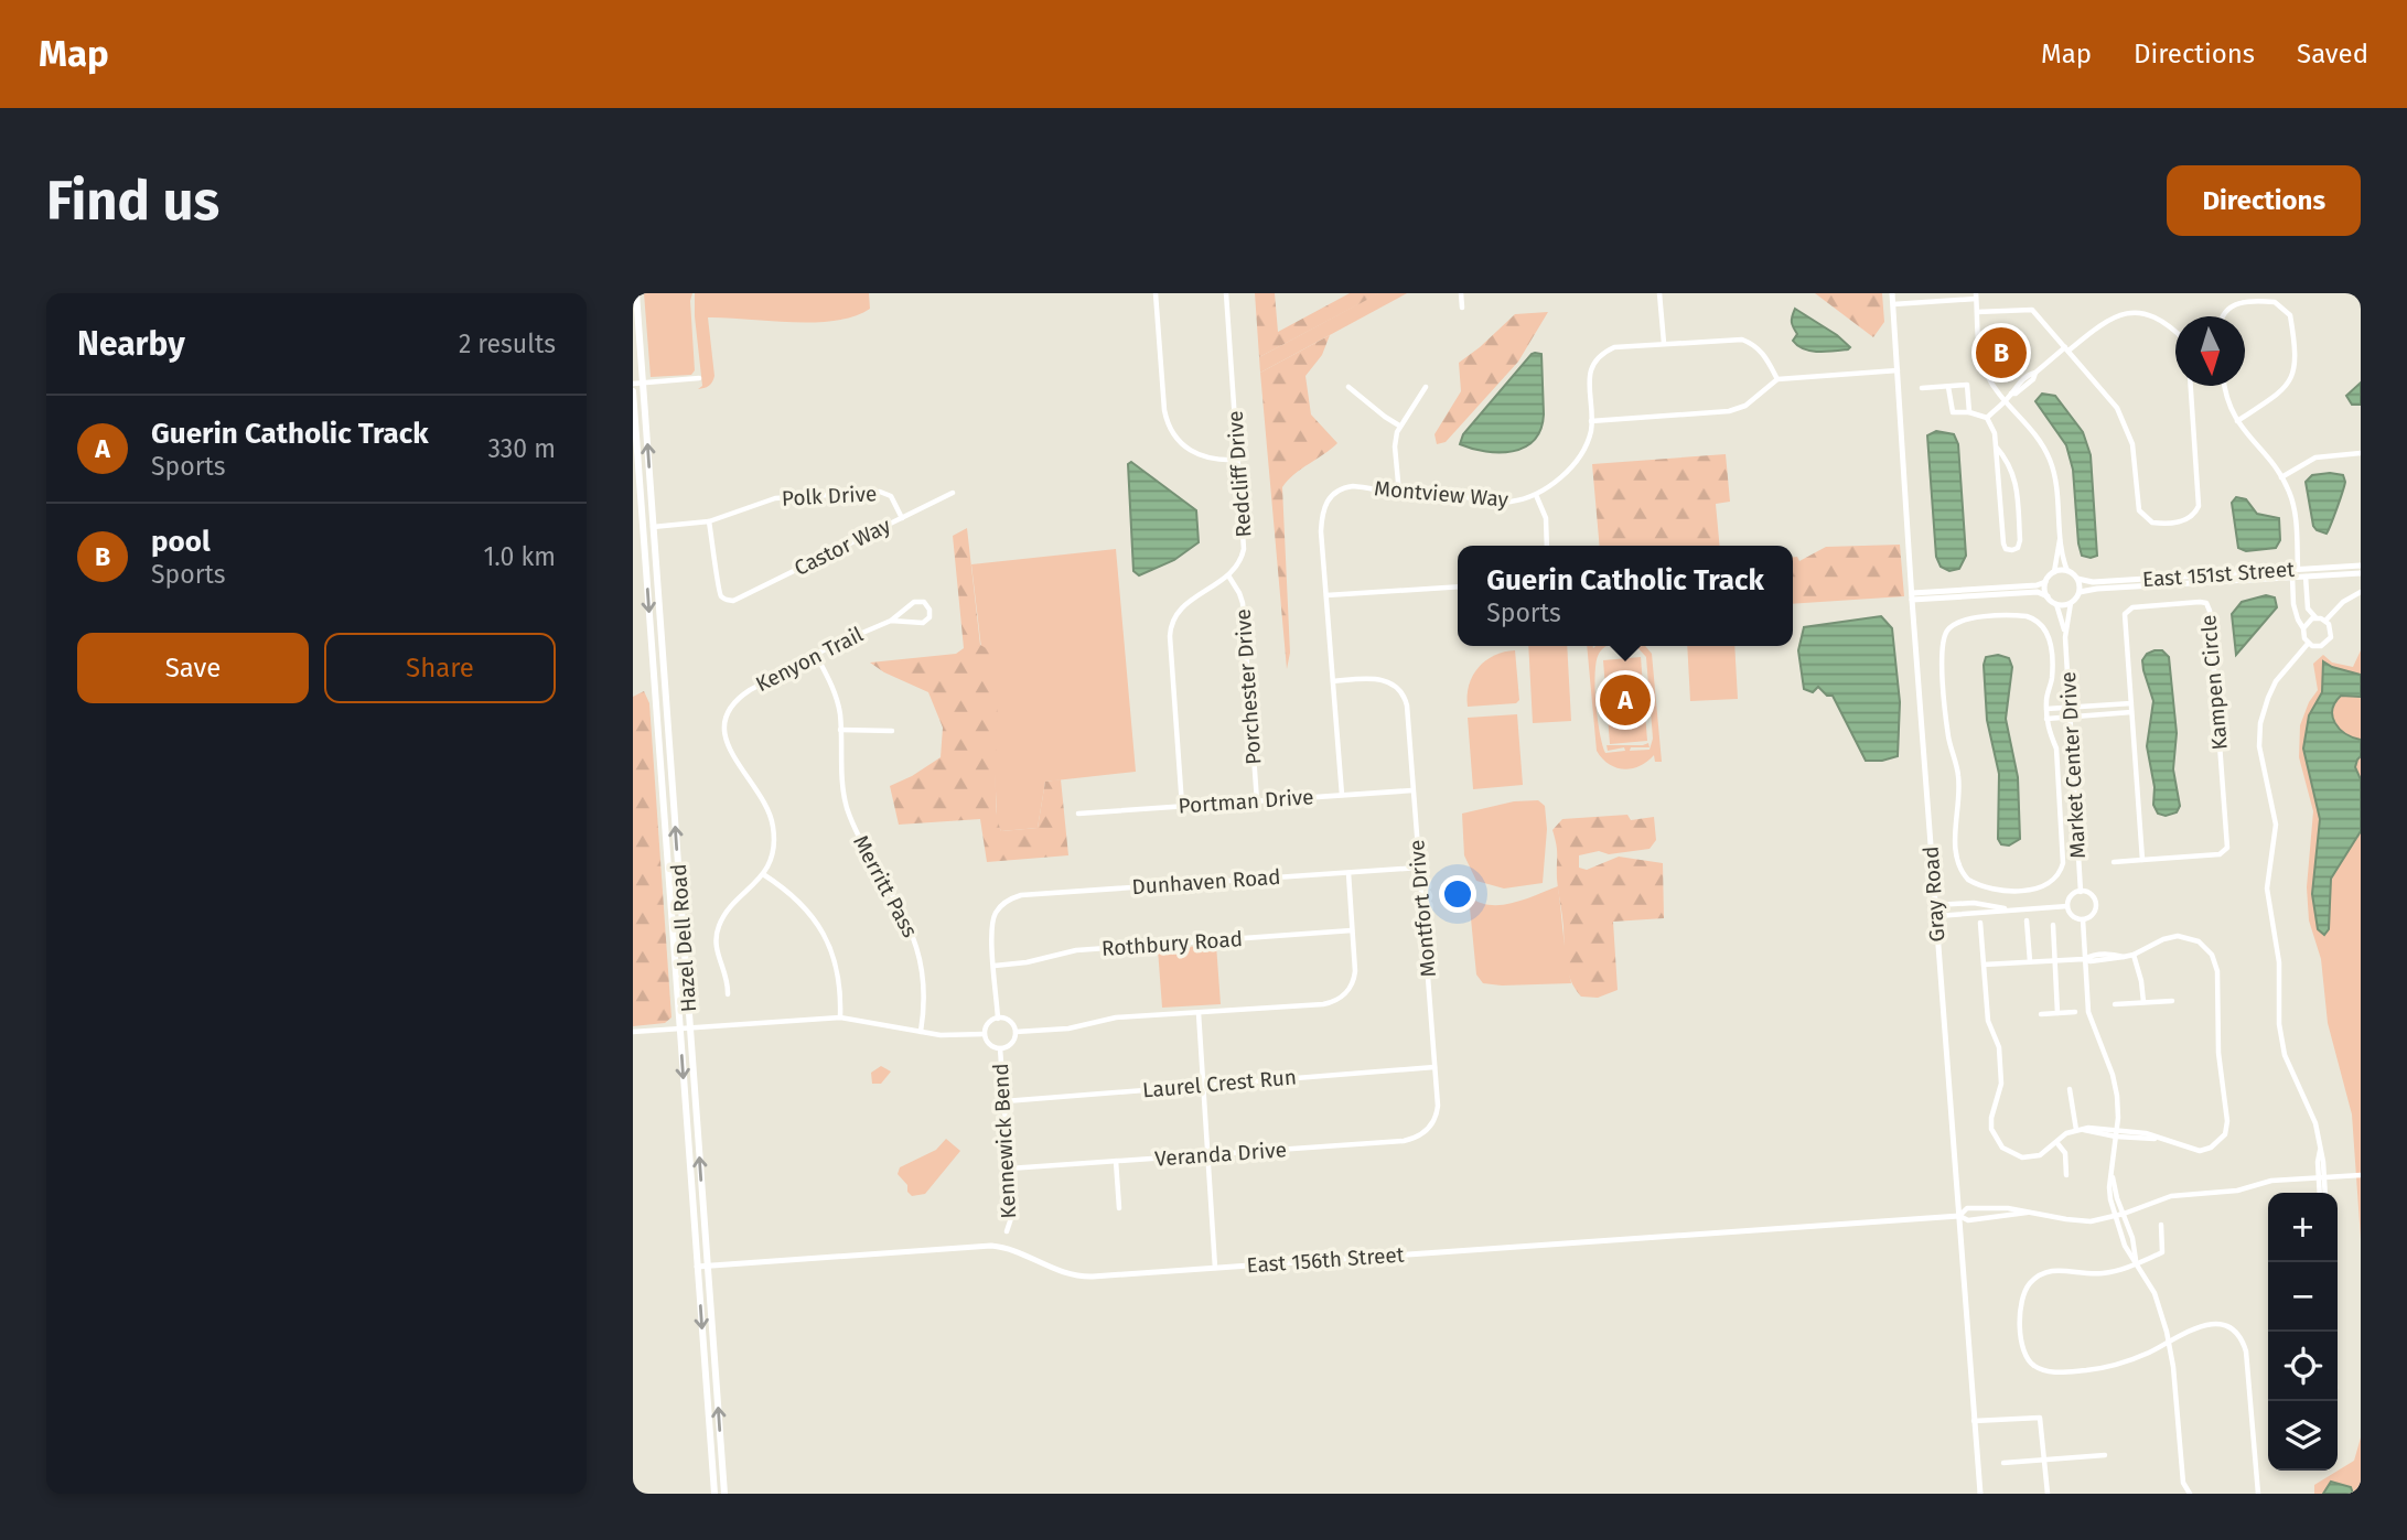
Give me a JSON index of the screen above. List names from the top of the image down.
{
  "streets": {
    "main road": ["Hazel Dell Road"],
    "street": [
      "Redcliff Drive",
      "Montview Way",
      "Polk Drive",
      "Castor Way",
      "East 151st Street",
      "Kenyon Trail",
      "Kampen Circle",
      "Porchester Drive",
      "Market Center Drive",
      "Portman Drive",
      "Dunhaven Road",
      "Merritt Pass",
      "Gray Road",
      "Montfort Drive",
      "Rothbury Road",
      "Laurel Crest Run",
      "Kennewick Bend",
      "Veranda Drive",
      "East 156th Street"
    ]
  },
  "crossings": [
    ["Redcliff Drive", "Porchester Drive"],
    ["Montview Way", "Portman Drive"],
    ["Montview Way", "Montfort Drive"],
    ["Polk Drive", "Castor Way"],
    ["Polk Drive", "Hazel Dell Road"],
    ["East 151st Street", "Market Center Drive"],
    ["Kenyon Trail", "Merritt Pass"],
    ["Porchester Drive", "Portman Drive"],
    ["Portman Drive", "Montfort Drive"],
    ["Dunhaven Road", "Montfort Drive"],
    ["Dunhaven Road", "Rothbury Road"],
    ["Gray Road", "East 156th Street"],
    ["Montfort Drive", "Laurel Crest Run"],
    ["Montfort Drive", "Veranda Drive"],
    ["Hazel Dell Road", "East 156th Street"],
    ["Laurel Crest Run", "Kennewick Bend"],
    ["Kennewick Bend", "Veranda Drive"]
  ],
  "north": "bottom",
  "page": {
    "header": "Map",
    "nav": ["Map", "Directions", "Saved"],
    "buttons": [
      "Directions",
      ["Save", "Share"]
    ],
    "title": "Find us",
    "heading": ["Nearby", "2 results"],
    "pins": ["B", "A"],
    "list": [
      {
        "mark": "A",
        "name": "Guerin Catholic Track",
        "note": "Sports",
        "value": "330 m"
      },
      {
        "mark": "B",
        "name": "pool",
        "note": "Sports",
        "value": "1.0 km"
      }
    ],
    "popup": ["Guerin Catholic Track", "Sports"],
    "map_buttons": ["+", "−"]
  }
}
